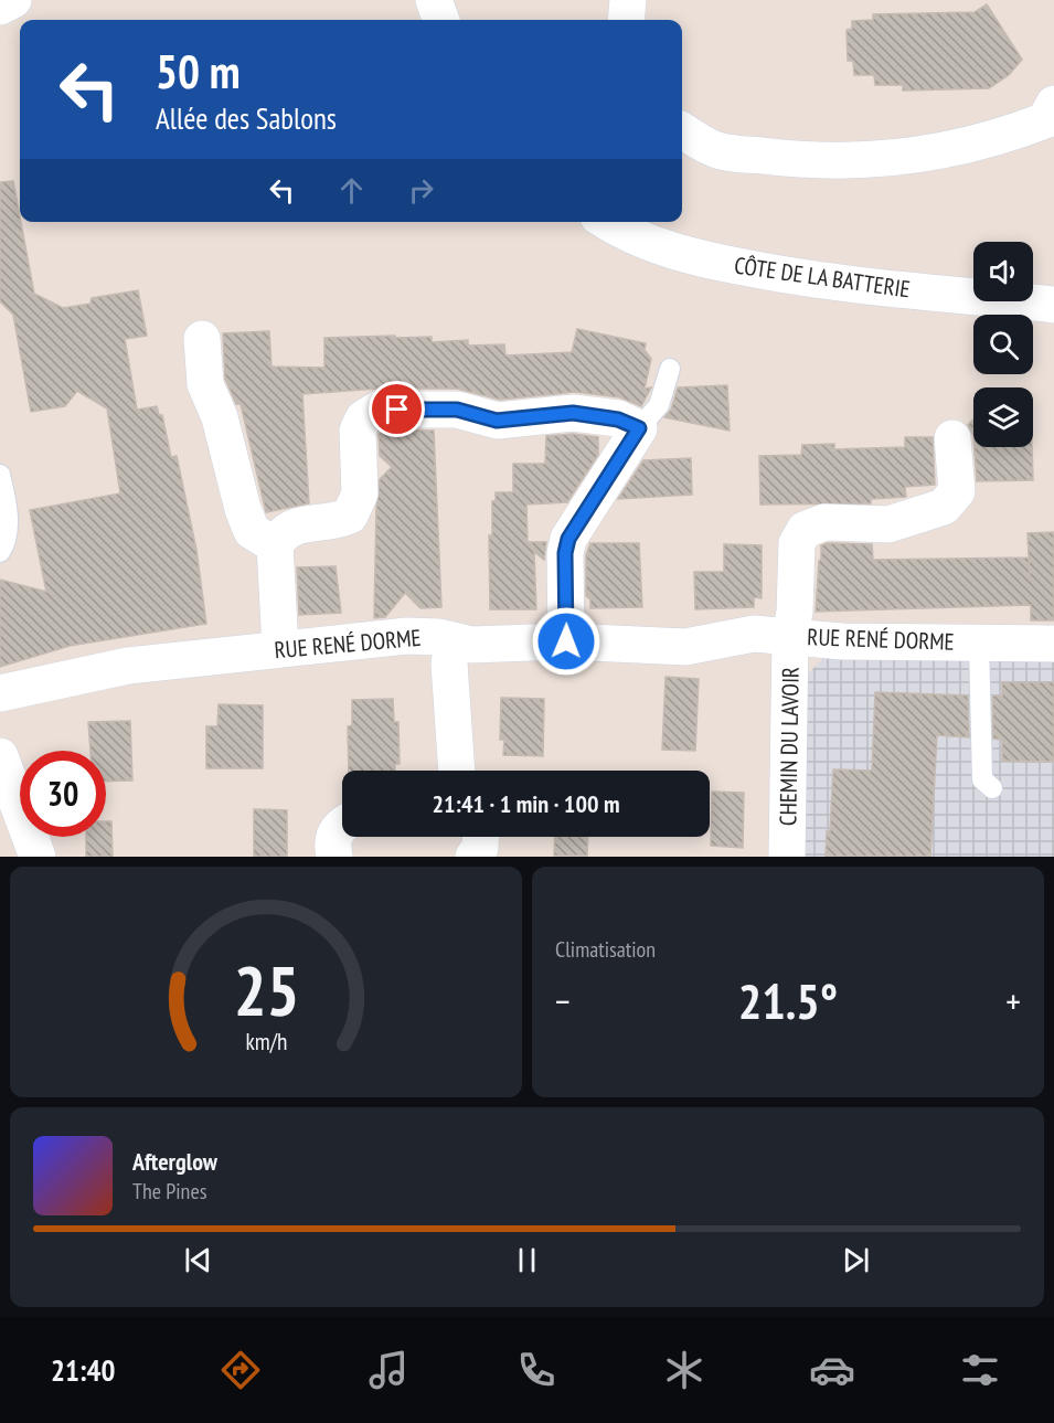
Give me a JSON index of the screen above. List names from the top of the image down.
{
  "streets": {
    "street": ["CÔTE DE LA BATTERIE", "RUE RENÉ DORME", "CHEMIN DU LAVOIR"]
  },
  "crossings": [
    ["RUE RENÉ DORME", "CHEMIN DU LAVOIR"]
  ],
  "page": {
    "turn": ["50 m", "Allée des Sablons"],
    "limit": "30",
    "trip": "21:41 · 1 min · 100 m",
    "tile": "Climatisation",
    "heat": ["−", "21.5°", "+"],
    "song": ["Afterglow", "The Pines"],
    "tabs": "21:40",
    "gauge": ["25", "km/h"]
  }
}
